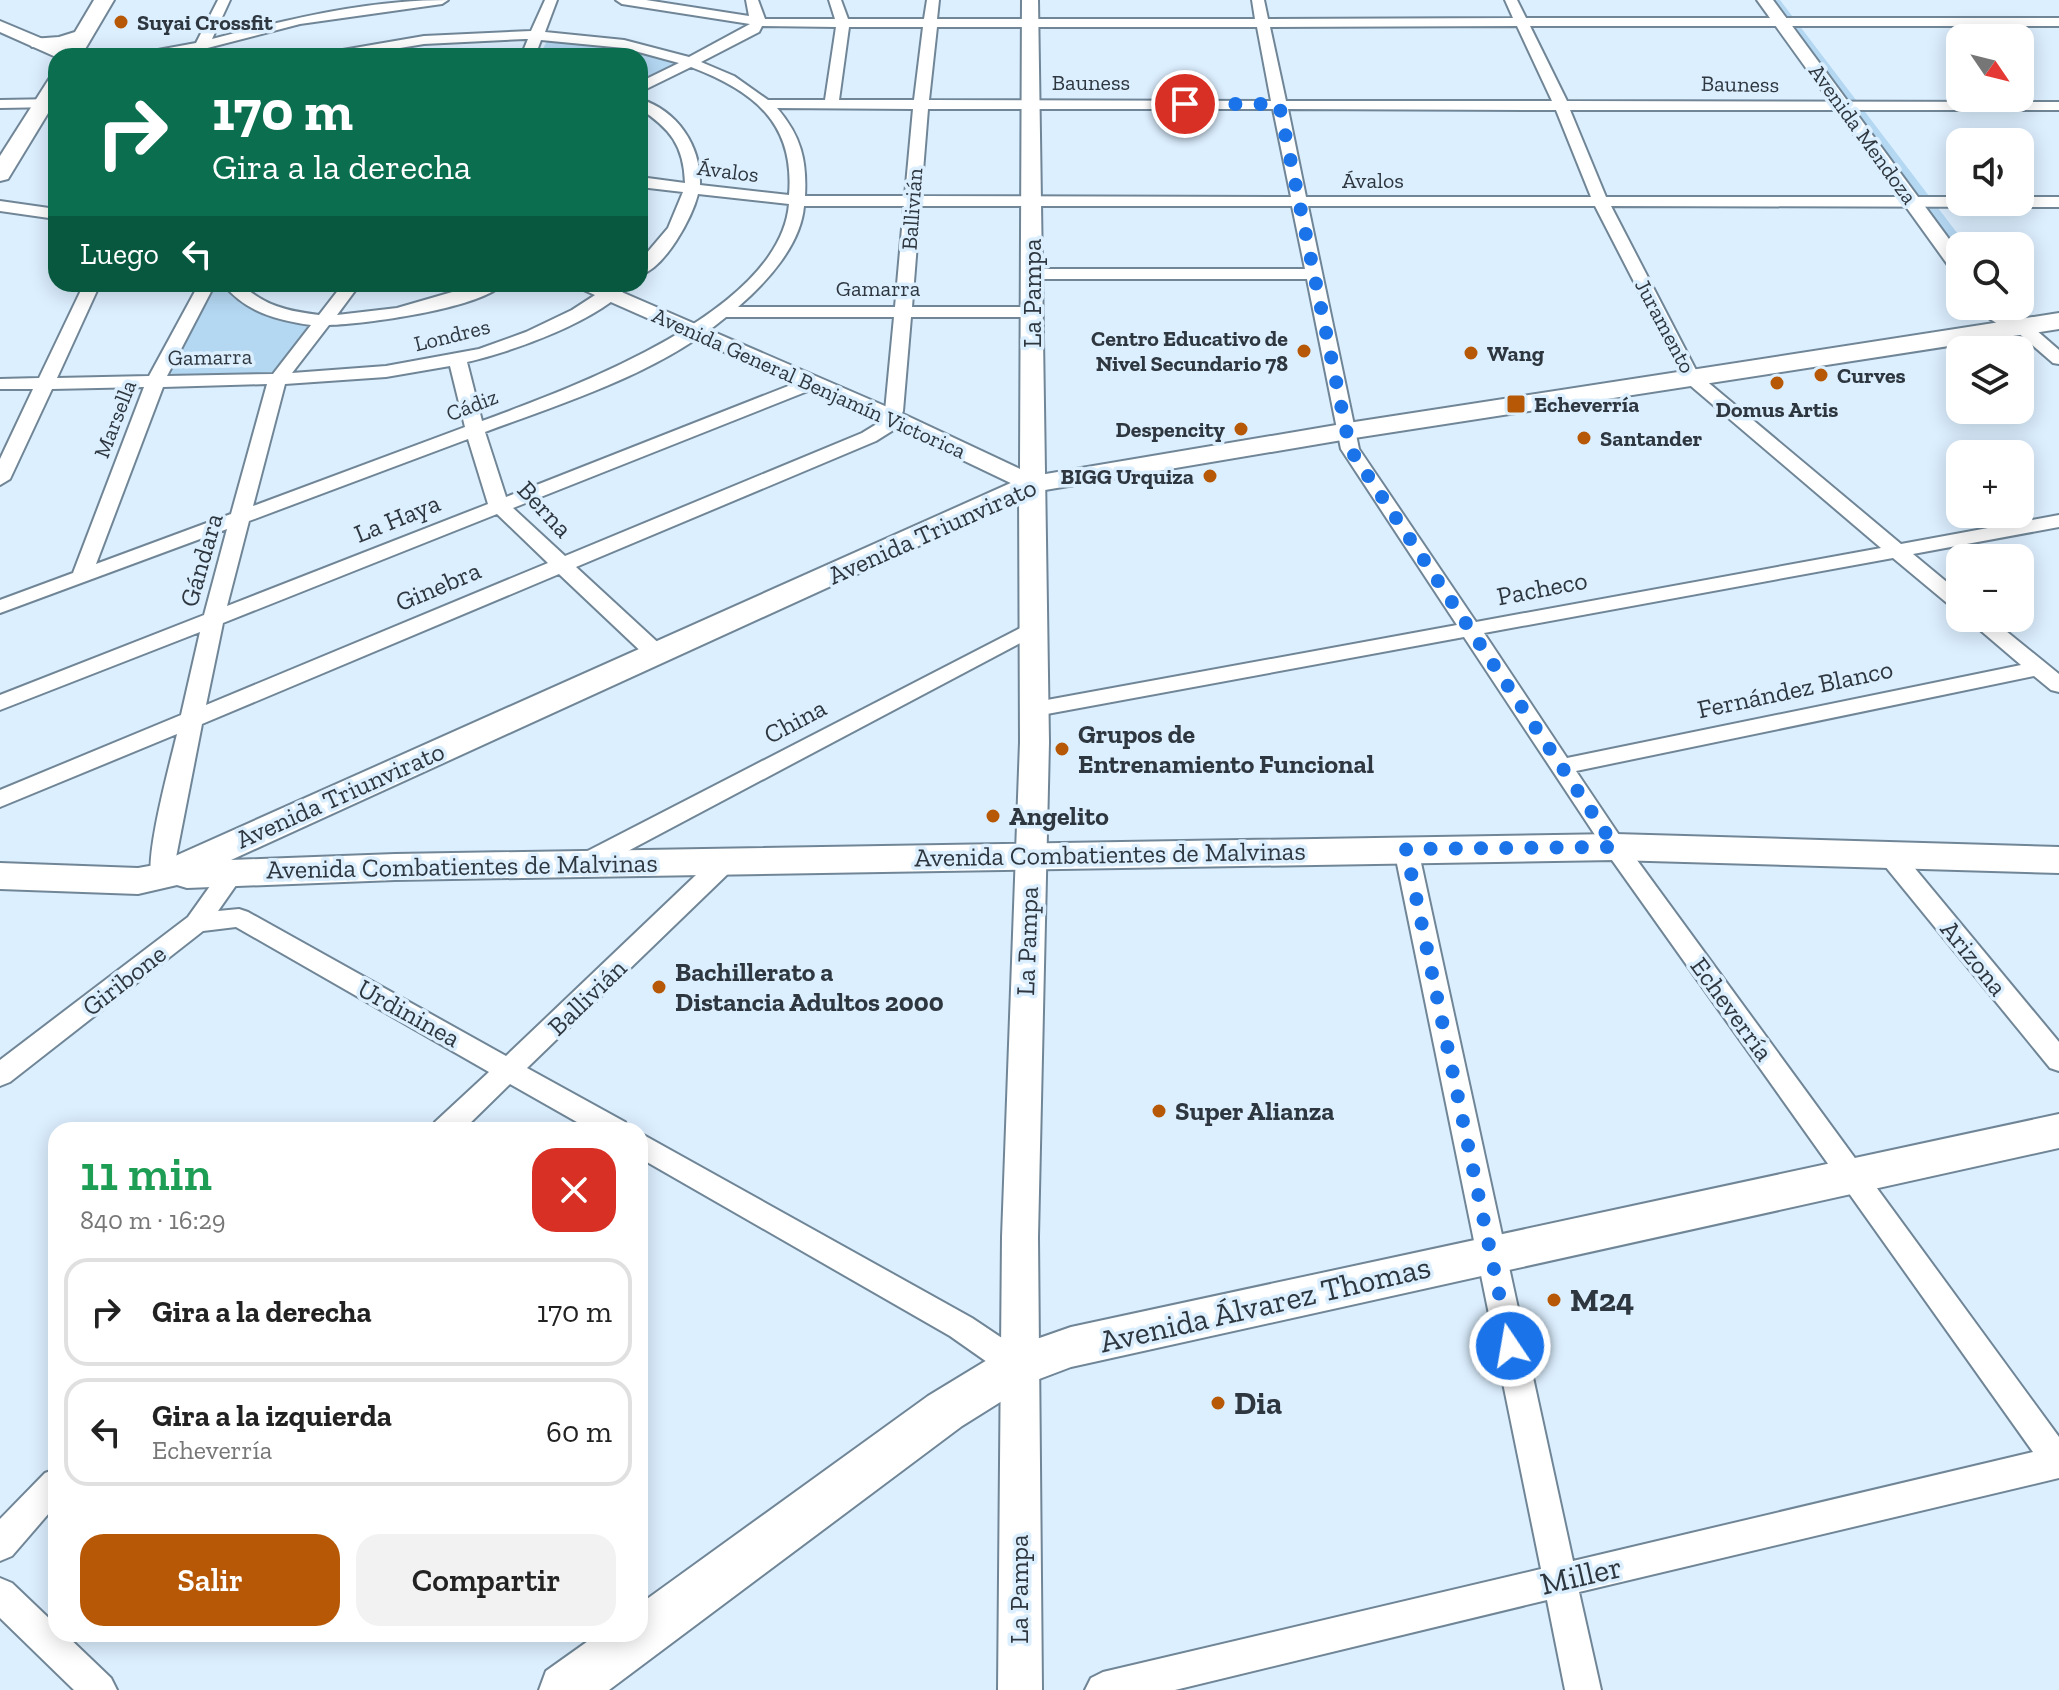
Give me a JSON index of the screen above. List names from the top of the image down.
{
  "streets": {
    "main road": ["Avenida Triunvirato", "Avenida Combatientes de Malvinas", "Avenida Álvarez Thomas"],
    "street": [
      "Bauness",
      "Avenida Mendoza",
      "Ávalos",
      "Ballivián",
      "Gamarra",
      "La Pampa",
      "Juramento",
      "Londres",
      "Avenida General Benjamín Victorica",
      "Cádiz",
      "Marsella",
      "Berna",
      "La Haya",
      "Gándara",
      "Ginebra",
      "Pacheco",
      "Fernández Blanco",
      "China",
      "Arizona",
      "Giribone",
      "Echeverría",
      "Urdininea",
      "Miller"
    ]
  },
  "crossings": [
    ["Bauness", "Avenida Mendoza"],
    ["Bauness", "Ballivián"],
    ["Bauness", "La Pampa"],
    ["Bauness", "Juramento"],
    ["Bauness", "Cádiz"],
    ["Bauness", "Echeverría"],
    ["Avenida Mendoza", "Ávalos"],
    ["Ávalos", "Ballivián"],
    ["Ávalos", "La Pampa"],
    ["Ávalos", "Juramento"],
    ["Ávalos", "Cádiz"],
    ["Ávalos", "Echeverría"],
    ["Ballivián", "Gamarra"],
    ["Ballivián", "Avenida General Benjamín Victorica"],
    ["Ballivián", "Ginebra"],
    ["Ballivián", "Avenida Combatientes de Malvinas"],
    ["Ballivián", "Urdininea"],
    ["Gamarra", "La Pampa"],
    ["Gamarra", "Londres"],
    ["Gamarra", "Cádiz"],
    ["Gamarra", "Marsella"],
    ["Gamarra", "Gándara"],
    ["La Pampa", "Avenida General Benjamín Victorica"],
    ["La Pampa", "Avenida Triunvirato"],
    ["La Pampa", "Pacheco"],
    ["La Pampa", "China"],
    ["La Pampa", "Avenida Combatientes de Malvinas"],
    ["La Pampa", "Avenida Álvarez Thomas"],
    ["Juramento", "Avenida Triunvirato"],
    ["Juramento", "Pacheco"],
    ["Londres", "Berna"],
    ["Londres", "Gándara"],
    ["Avenida General Benjamín Victorica", "Cádiz"],
    ["Avenida General Benjamín Victorica", "La Haya"],
    ["Avenida General Benjamín Victorica", "Avenida Triunvirato"],
    ["Avenida General Benjamín Victorica", "Ginebra"],
    ["Cádiz", "Marsella"],
    ["Cádiz", "Berna"],
    ["Cádiz", "Gándara"],
    ["Berna", "La Haya"],
    ["Berna", "Avenida Triunvirato"],
    ["Berna", "Ginebra"],
    ["La Haya", "Gándara"],
    ["Avenida Triunvirato", "Gándara"],
    ["Avenida Triunvirato", "Avenida Combatientes de Malvinas"],
    ["Avenida Triunvirato", "Echeverría"],
    ["Gándara", "Ginebra"],
    ["Gándara", "Avenida Combatientes de Malvinas"],
    ["Pacheco", "Echeverría"],
    ["Fernández Blanco", "Echeverría"],
    ["China", "Avenida Combatientes de Malvinas"],
    ["Avenida Combatientes de Malvinas", "Arizona"],
    ["Avenida Combatientes de Malvinas", "Giribone"],
    ["Avenida Combatientes de Malvinas", "Echeverría"],
    ["Giribone", "Urdininea"],
    ["Echeverría", "Avenida Álvarez Thomas"],
    ["Echeverría", "Miller"]
  ],
  "places": {
    "other": [
      "Suyai Crossfit",
      "Centro Educativo de Nivel Secundario 78",
      "Wang",
      "Curves",
      "Domus Artis",
      "Despencity",
      "Santander",
      "BIGG Urquiza",
      "Grupos de Entrenamiento Funcional",
      "Angelito",
      "Bachillerato a Distancia Adultos 2000",
      "Super Alianza",
      "M24",
      "Dia"
    ],
    "transit": ["Echeverría"]
  },
  "north": "bottom right",
  "page": {
    "map_buttons": ["+", "−"],
    "turn": ["170 m", "Gira a la derecha"],
    "then": "Luego",
    "heading": ["11 min", "840 m · 16:29"],
    "list": [
      {
        "name": "Gira a la derecha",
        "value": "170 m"
      },
      {
        "name": "Gira a la izquierda",
        "note": "Echeverría",
        "value": "60 m"
      }
    ],
    "buttons": ["Salir", "Compartir"]
  }
}
